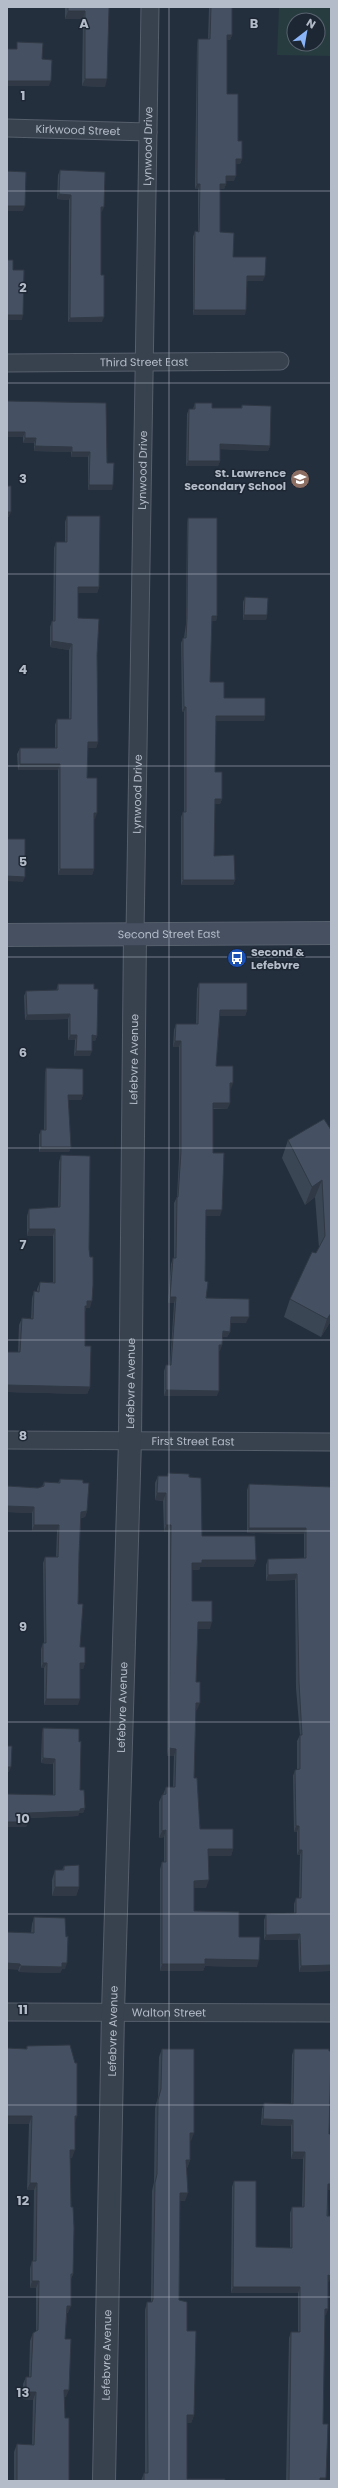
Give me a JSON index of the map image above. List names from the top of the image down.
{
  "streets": {
    "main road": ["Second Street East"],
    "street": [
      "Kirkwood Street",
      "Lynwood Drive",
      "Third Street East",
      "Lefebvre Avenue",
      "First Street East",
      "Walton Street"
    ]
  },
  "crossings": [
    ["Kirkwood Street", "Lynwood Drive"],
    ["Lynwood Drive", "Third Street East"],
    ["Lynwood Drive", "Second Street East"],
    ["Lynwood Drive", "Lefebvre Avenue"],
    ["Second Street East", "Lefebvre Avenue"],
    ["Lefebvre Avenue", "First Street East"],
    ["Lefebvre Avenue", "Walton Street"]
  ],
  "places": {
    "school or university": ["St. Lawrence Secondary School"],
    "bus stop": ["Second & Lefebvre"]
  },
  "north": "top right",
  "grid": {
    "columns": ["A", "B"],
    "rows": [
      "1",
      "2",
      "3",
      "4",
      "5",
      "6",
      "7",
      "8",
      "9",
      "10",
      "11",
      "12",
      "13"
    ]
  }
}
